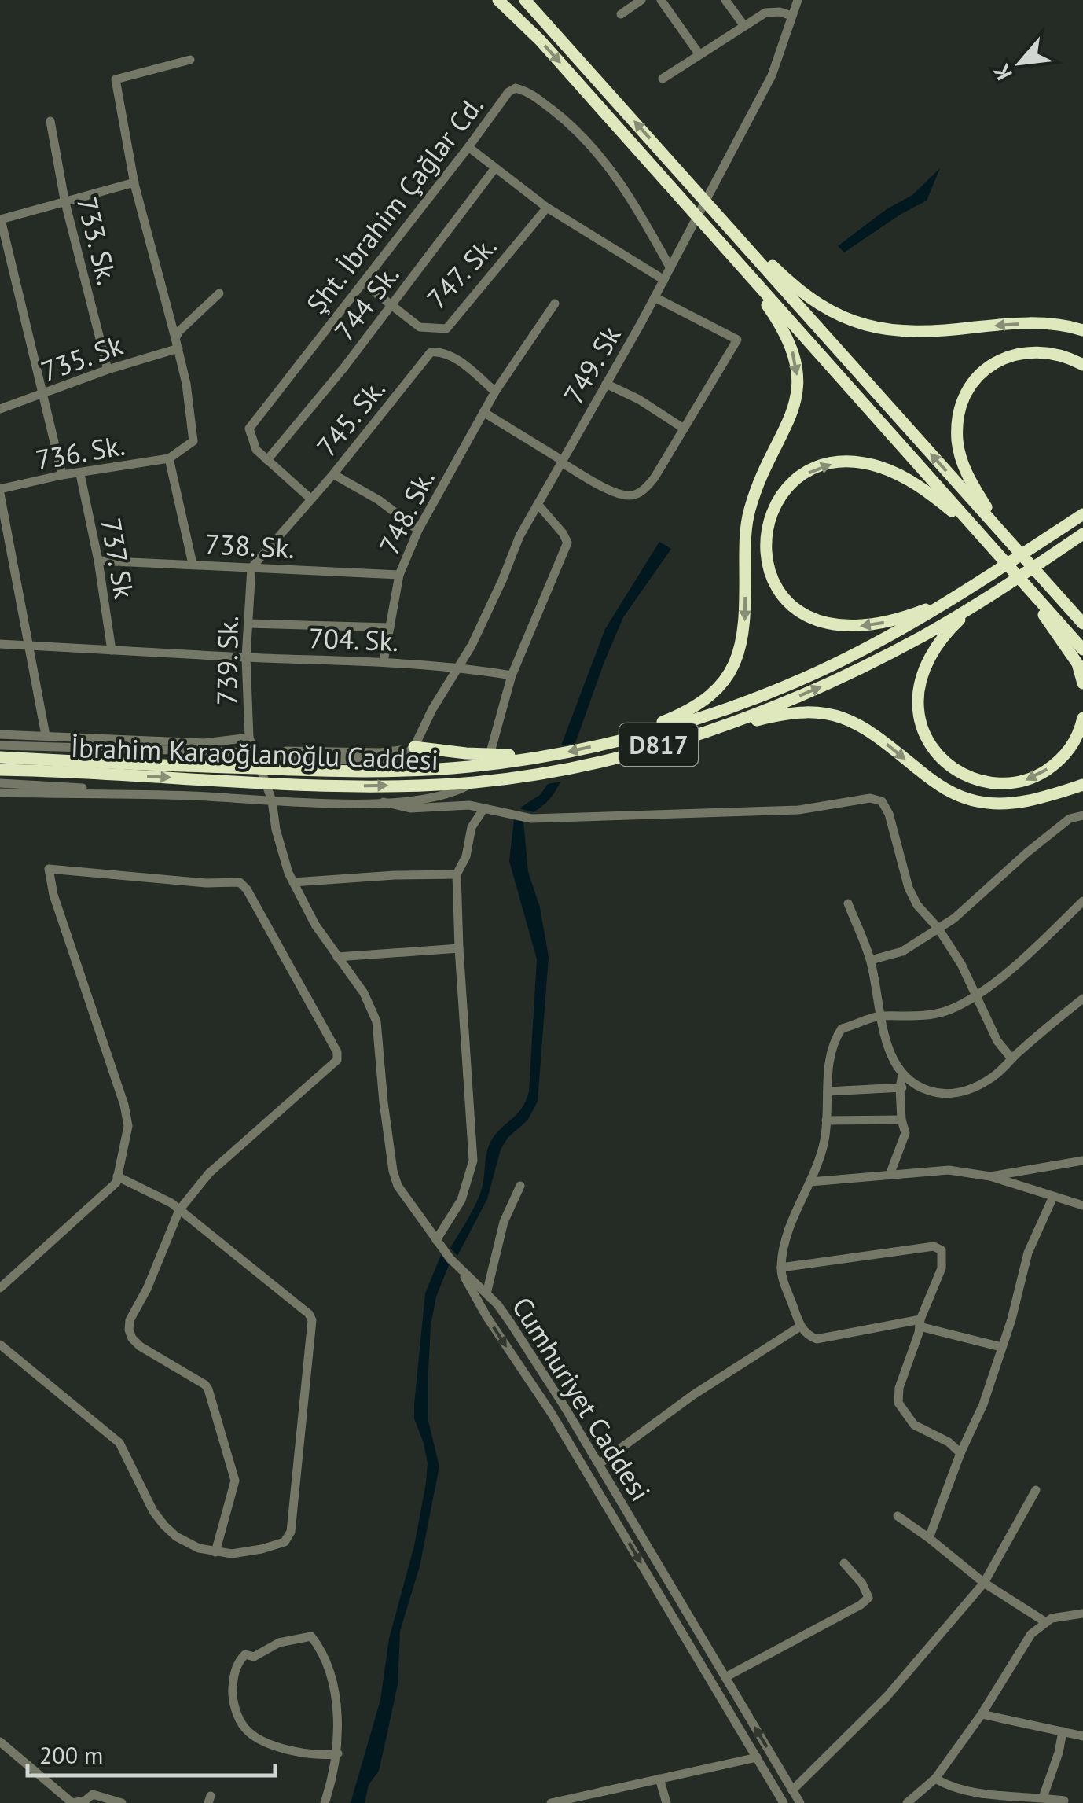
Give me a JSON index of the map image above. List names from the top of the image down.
{
  "streets": {
    "highway": ["D817", "İbrahim Karaoğlanoğlu Caddesi"],
    "street": [
      "Şht. İbrahim Çağlar Cd.",
      "733. Sk.",
      "747. Sk.",
      "744 Sk.",
      "735. Sk",
      "749. Sk",
      "745. Sk.",
      "736. Sk.",
      "748. Sk.",
      "738. Sk.",
      "737. Sk",
      "704. Sk.",
      "739. Sk.",
      "Cumhuriyet Caddesi"
    ]
  },
  "crossings": [
    ["Şht. İbrahim Çağlar Cd.", "744 Sk."],
    ["Şht. İbrahim Çağlar Cd.", "749. Sk"],
    ["Şht. İbrahim Çağlar Cd.", "745. Sk."],
    ["733. Sk.", "735. Sk"],
    ["747. Sk.", "744 Sk."],
    ["749. Sk", "704. Sk."],
    ["745. Sk.", "748. Sk."],
    ["745. Sk.", "738. Sk."],
    ["745. Sk.", "739. Sk."],
    ["736. Sk.", "737. Sk"],
    ["748. Sk.", "738. Sk."],
    ["748. Sk.", "704. Sk."],
    ["738. Sk.", "737. Sk"],
    ["738. Sk.", "739. Sk."],
    ["737. Sk", "704. Sk."],
    ["704. Sk.", "739. Sk."],
    ["739. Sk.", "Cumhuriyet Caddesi"],
    ["D817", "İbrahim Karaoğlanoğlu Caddesi"]
  ],
  "scale_bar": "200 m",
  "north": "bottom left"
}
